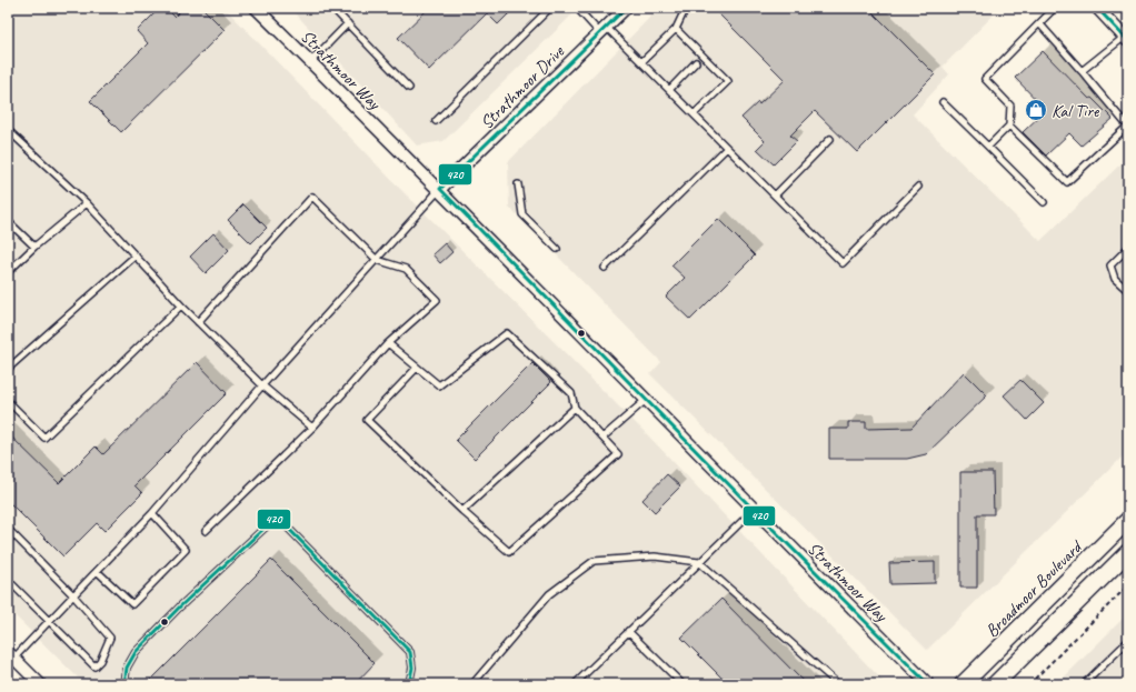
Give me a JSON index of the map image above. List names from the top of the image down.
{
  "streets": {
    "main road": ["Broadmoor Boulevard"],
    "street": ["Strathmoor Way", "Strathmoor Drive"]
  },
  "crossings": [
    ["Strathmoor Way", "Strathmoor Drive"]
  ],
  "places": {
    "shop": ["Kal Tire"]
  },
  "lines": ["transit line 420"]
}
